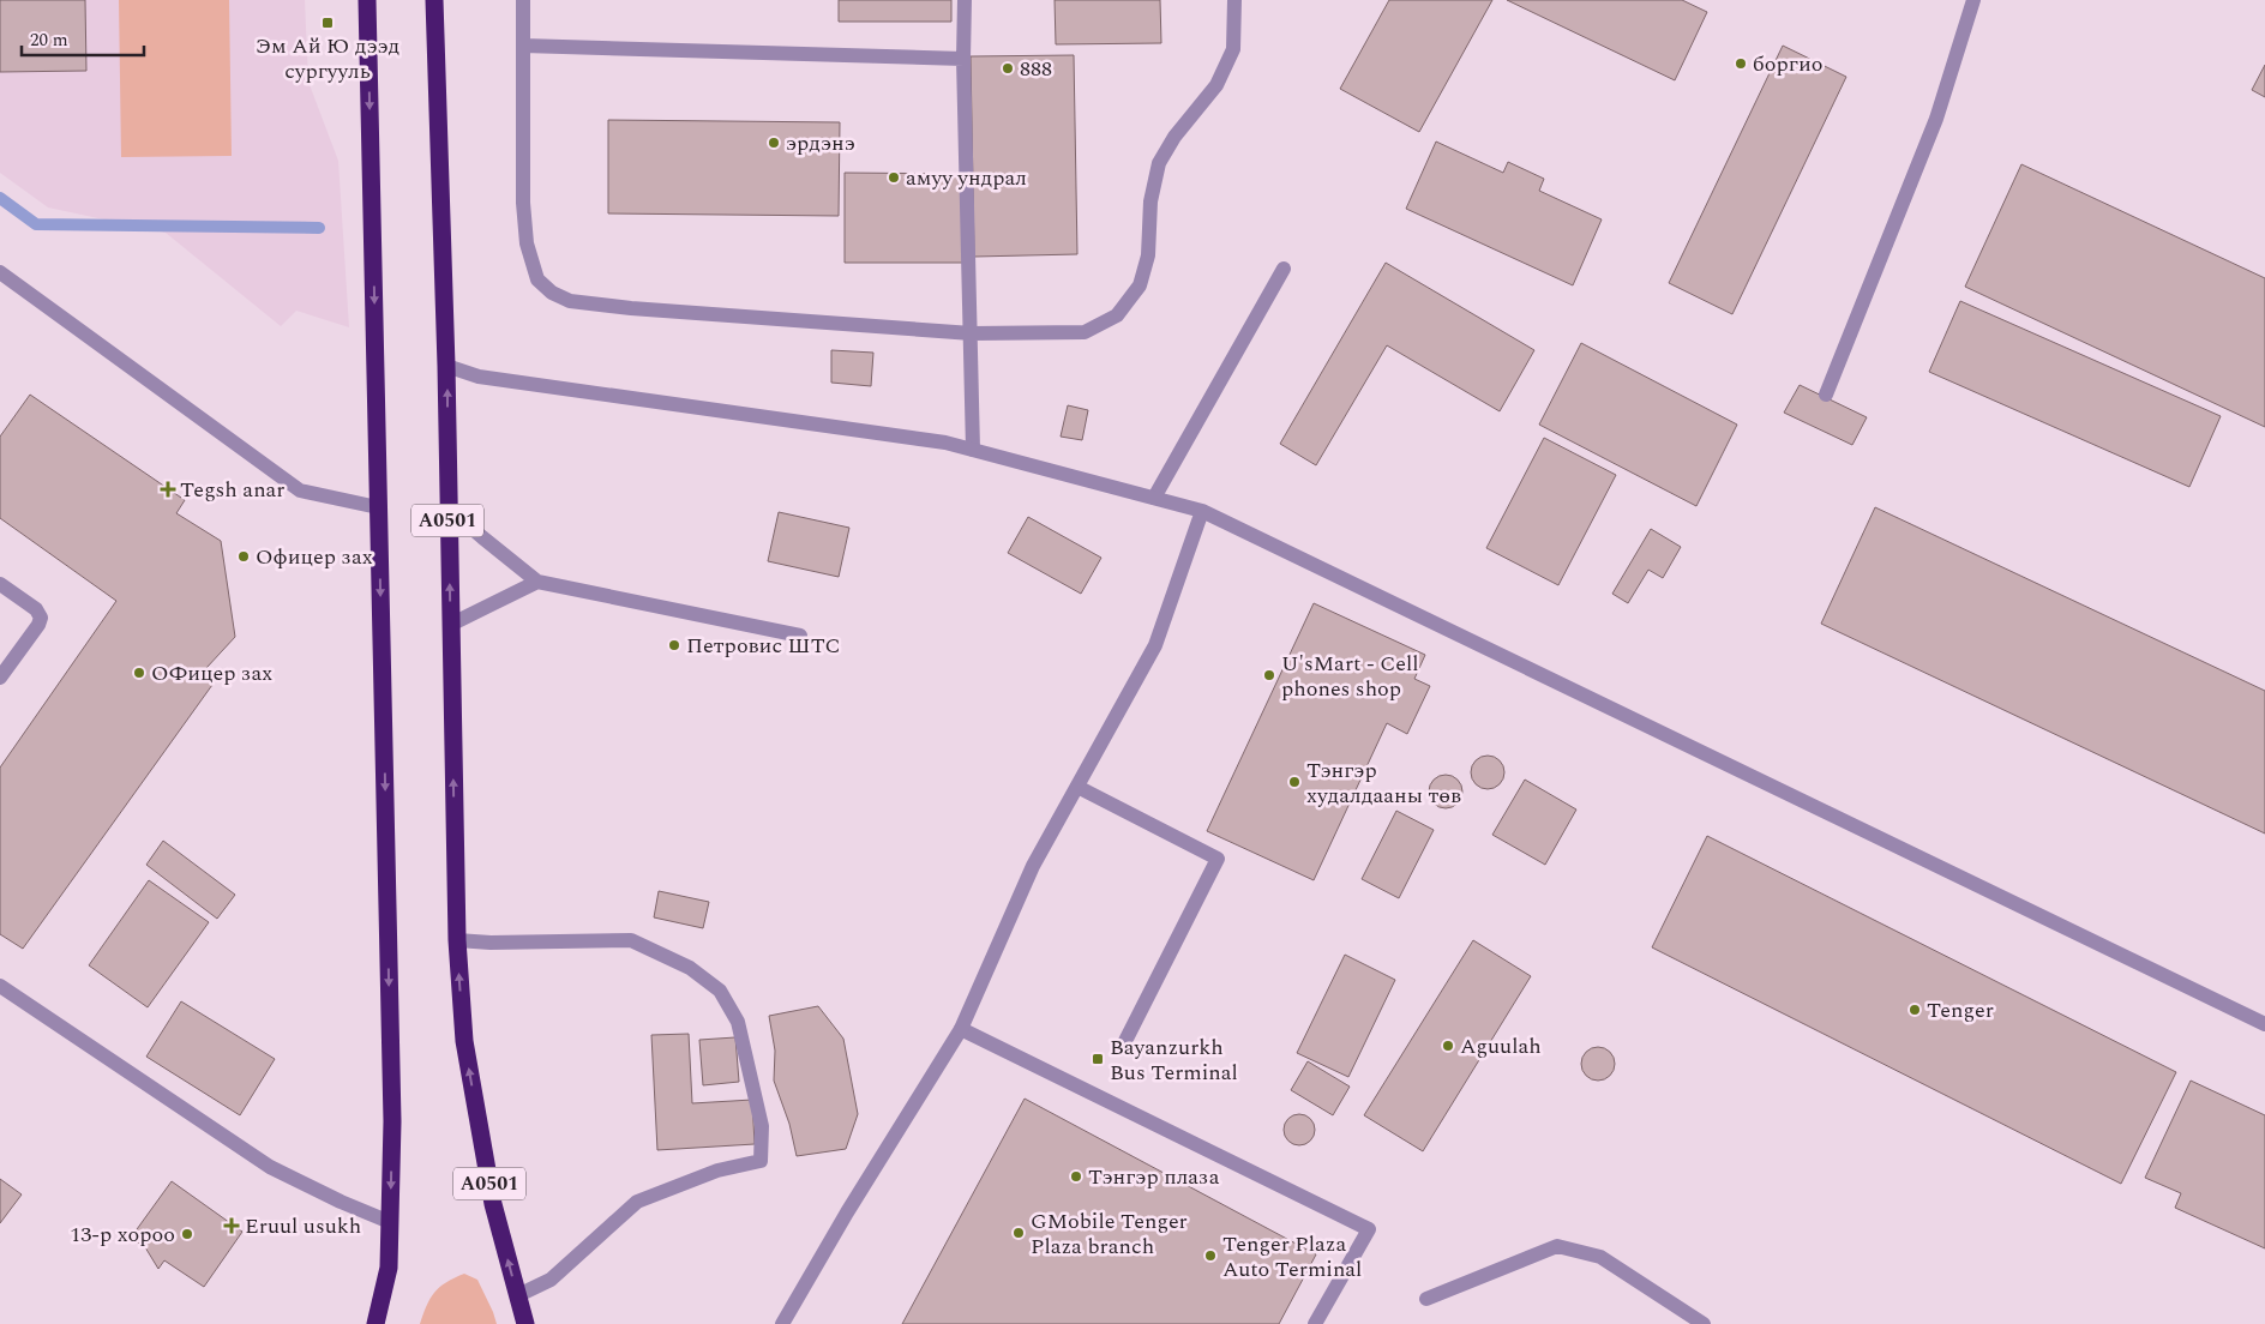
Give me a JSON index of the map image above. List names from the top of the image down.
{
  "streets": {
    "highway": ["A0501"]
  },
  "places": {
    "transit": ["Эм Ай Ю дээд сургууль", "Bayanzurkh Bus Terminal"],
    "other": [
      "боргио",
      "888",
      "эрдэнэ",
      "амуу ундрал",
      "Офицер зах",
      "Петровис ШТС",
      "ОФицер зах",
      "U'sMart - Cell phones shop",
      "Тэнгэр худалдааны төв",
      "Tenger",
      "Aguulah",
      "Тэнгэр плаза",
      "GMobile Tenger Plaza branch",
      "13-р хороо",
      "Tenger Plaza Auto Terminal"
    ],
    "health": ["Tegsh anar", "Eruul usukh"]
  },
  "scale_bar": "20 m"
}
